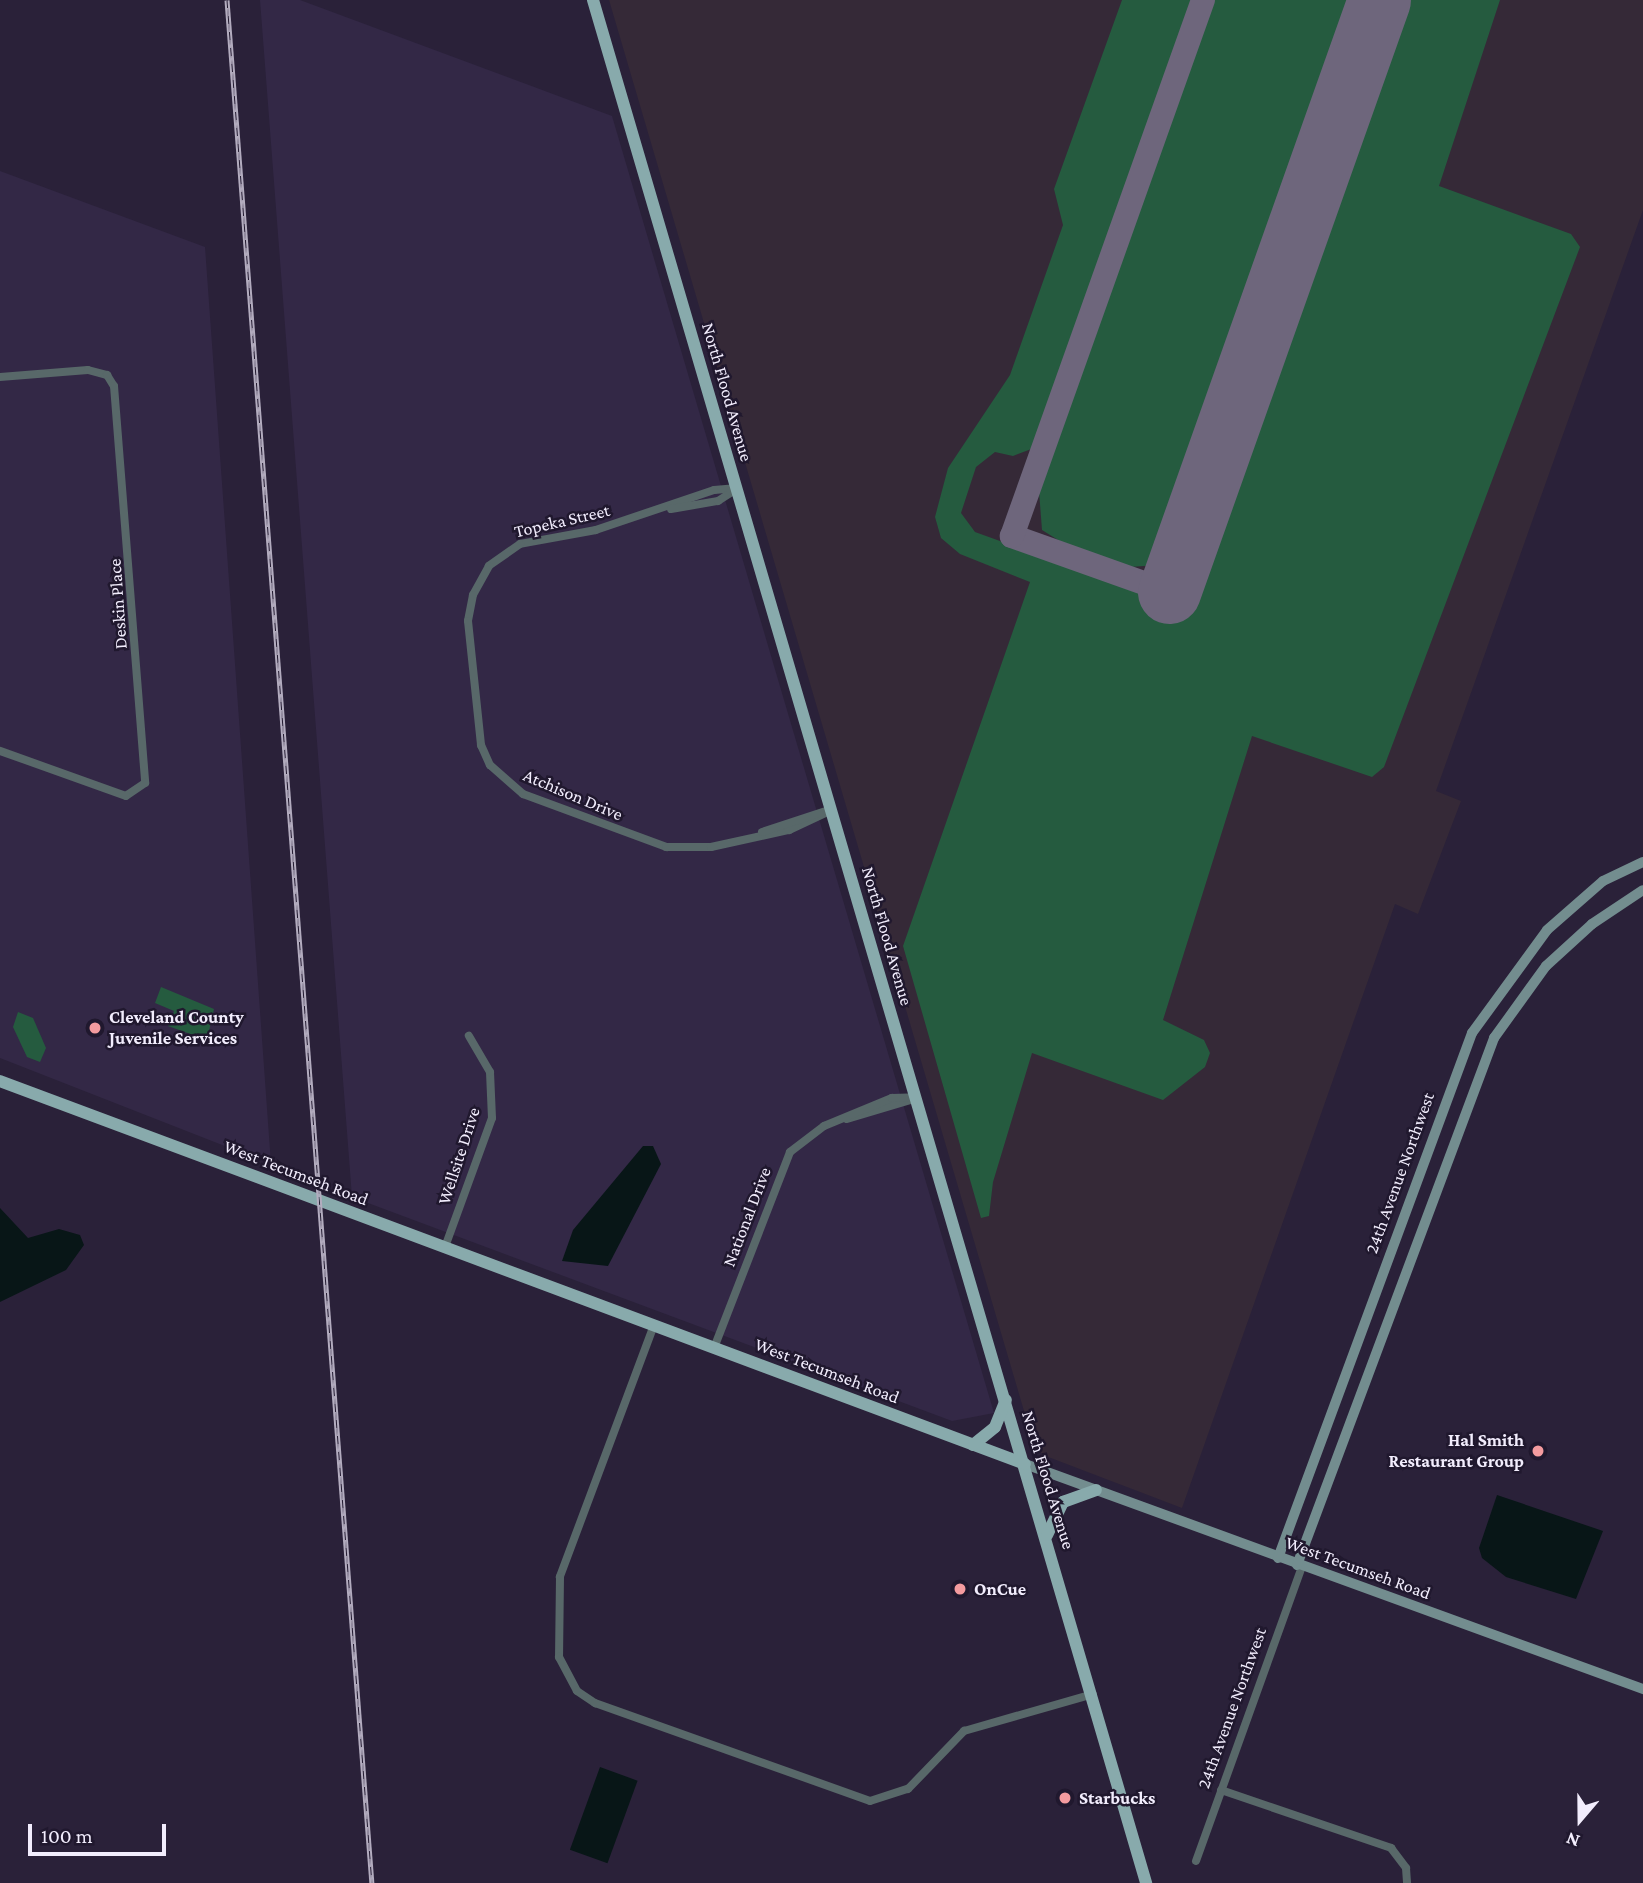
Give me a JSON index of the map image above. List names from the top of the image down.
{
  "streets": {
    "main road": ["North Flood Avenue", "West Tecumseh Road", "24th Avenue Northwest"],
    "street": [
      "Topeka Street",
      "Deskin Place",
      "Atchison Drive",
      "Wellsite Drive",
      "National Drive"
    ]
  },
  "crossings": [
    ["North Flood Avenue", "Topeka Street"],
    ["North Flood Avenue", "Atchison Drive"],
    ["North Flood Avenue", "West Tecumseh Road"],
    ["North Flood Avenue", "National Drive"],
    ["Topeka Street", "Atchison Drive"],
    ["Wellsite Drive", "West Tecumseh Road"],
    ["West Tecumseh Road", "24th Avenue Northwest"],
    ["West Tecumseh Road", "National Drive"]
  ],
  "places": [
    "Cleveland County Juvenile Services",
    "Hal Smith Restaurant Group",
    "OnCue",
    "Starbucks"
  ],
  "scale_bar": "100 m",
  "north": "bottom"
}
